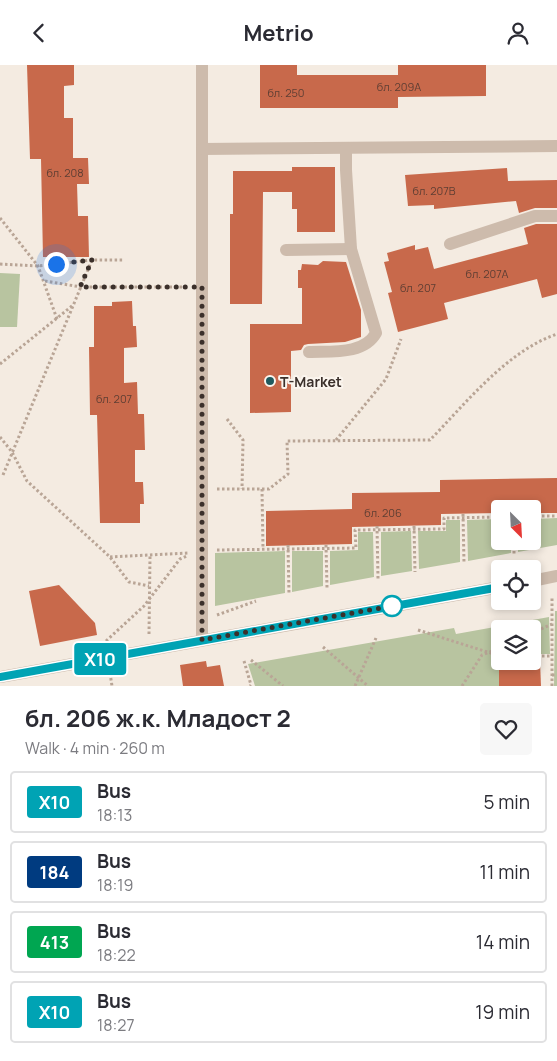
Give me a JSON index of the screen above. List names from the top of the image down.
{
  "places": ["T-Market"],
  "lines": ["bus line Х10"],
  "house_numbers": [
    "бл. 209А",
    "бл. 250",
    "бл. 208",
    "бл. 207В",
    "бл. 207А",
    "бл. 207",
    "бл. 207",
    "бл. 206"
  ],
  "north": "bottom right",
  "page": {
    "header": "Metrio",
    "on_map": "Х10",
    "heading": ["бл. 206 ж.к. Младост 2", "Walk · 4 min · 260 m"],
    "list": [
      {
        "mark": "Х10",
        "name": "Bus",
        "note": "18:13",
        "value": "5 min"
      },
      {
        "mark": "184",
        "name": "Bus",
        "note": "18:19",
        "value": "11 min"
      },
      {
        "mark": "413",
        "name": "Bus",
        "note": "18:22",
        "value": "14 min"
      },
      {
        "mark": "Х10",
        "name": "Bus",
        "note": "18:27",
        "value": "19 min"
      }
    ]
  }
}
